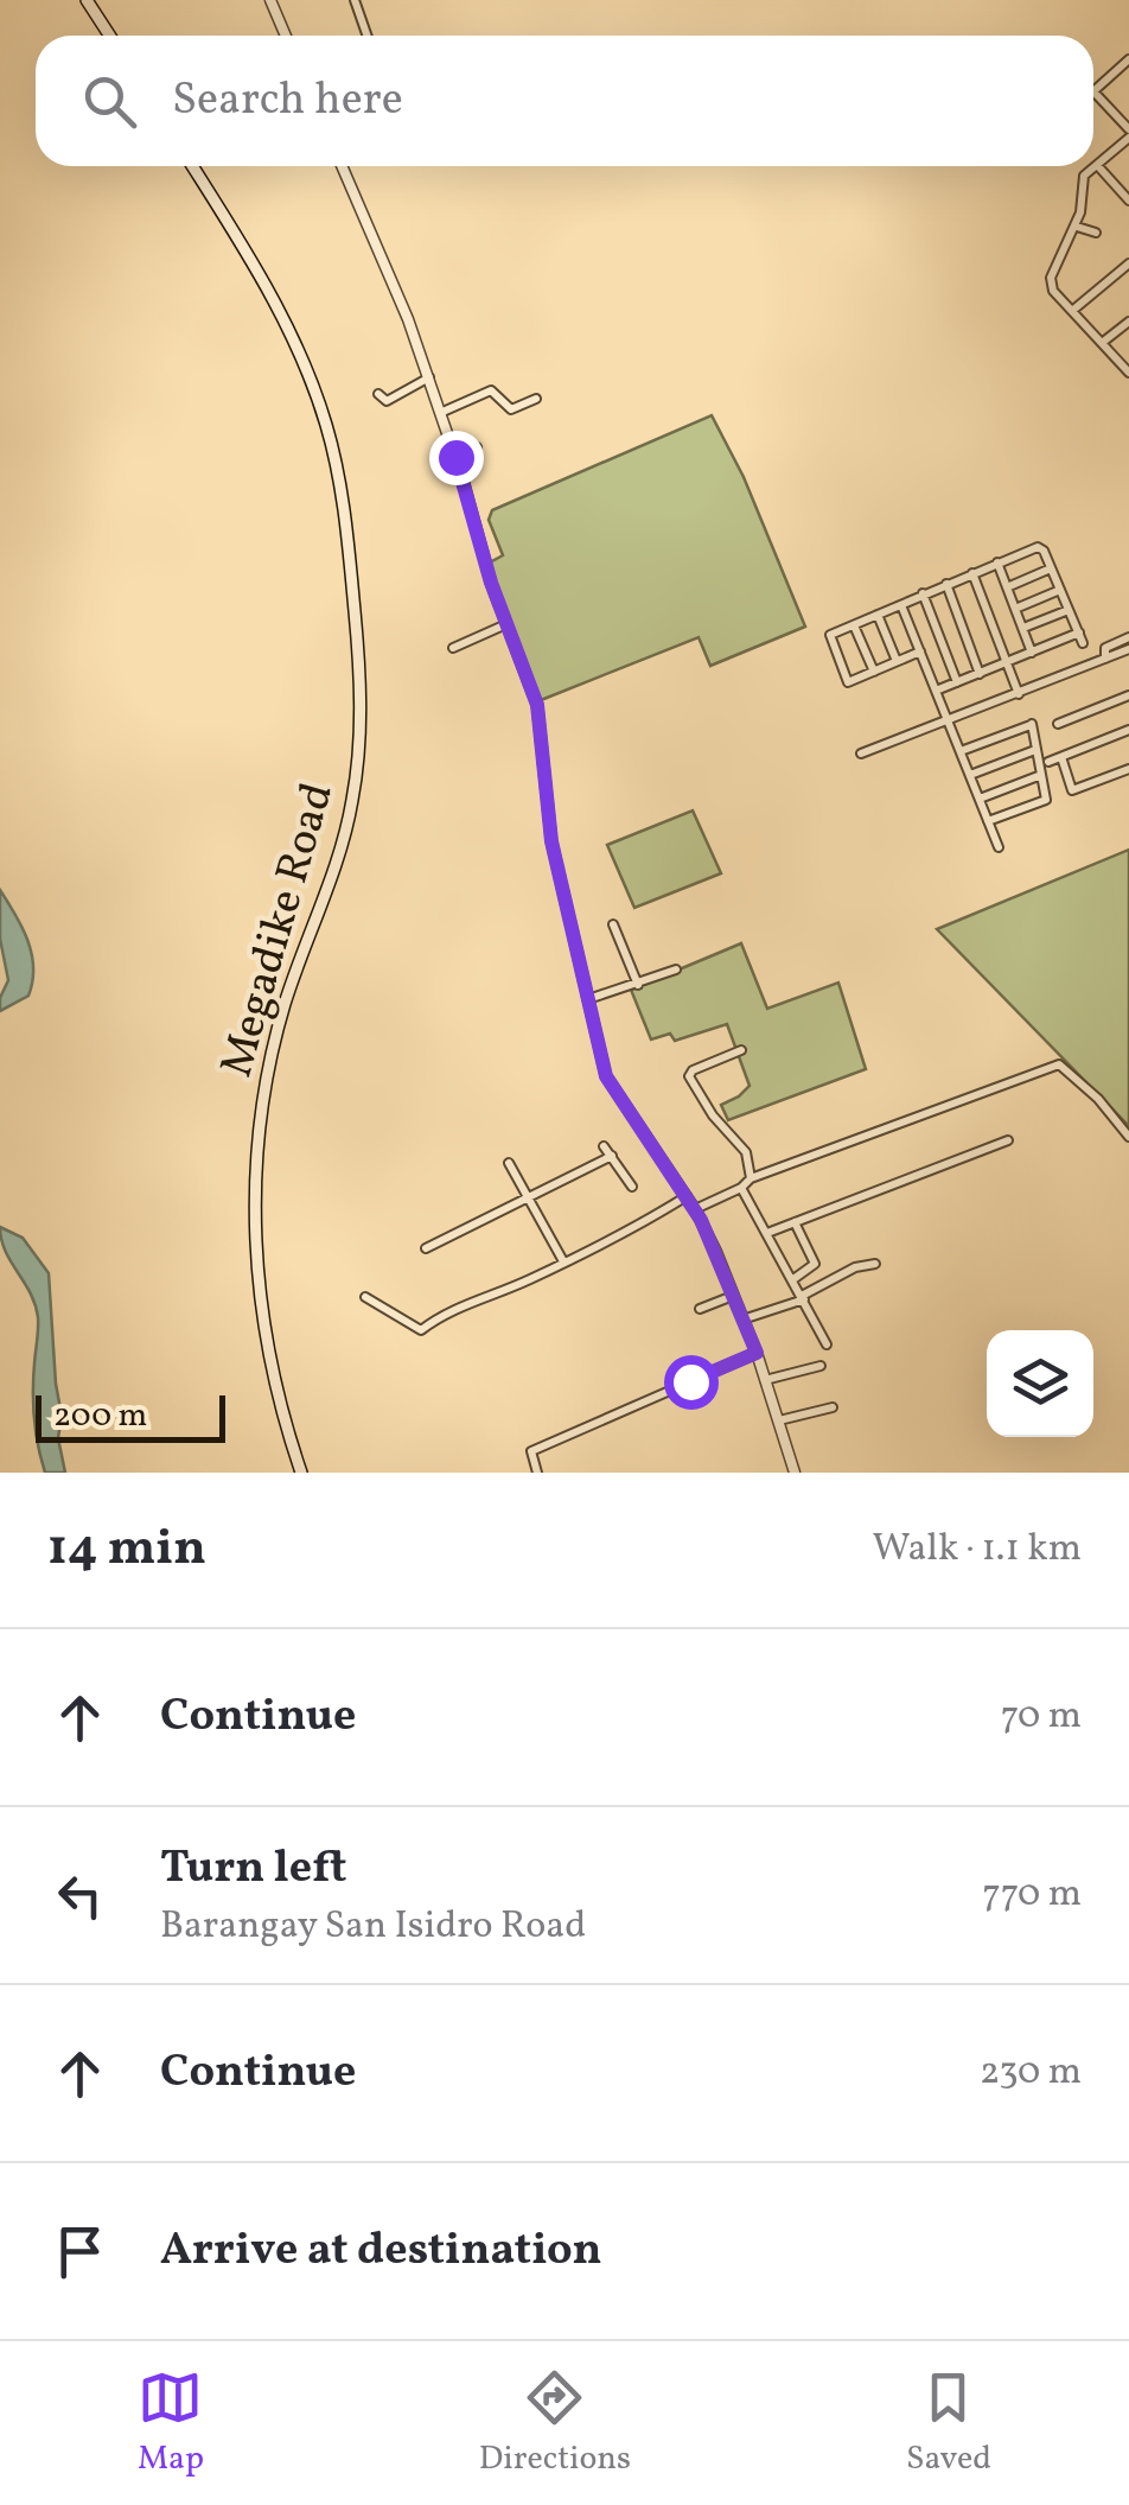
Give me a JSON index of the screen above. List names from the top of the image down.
{
  "streets": {
    "main road": ["Megadike Road"]
  },
  "scale_bar": "200 m",
  "page": {
    "search": "Search here",
    "scale": "200 m",
    "heading": ["14 min", "Walk · 1.1 km"],
    "list": [
      ["Continue", "70 m"],
      ["Turn left", "Barangay San Isidro Road", "770 m"],
      ["Continue", "230 m"],
      "Arrive at destination"
    ],
    "nav": ["Map", "Directions", "Saved"]
  }
}
